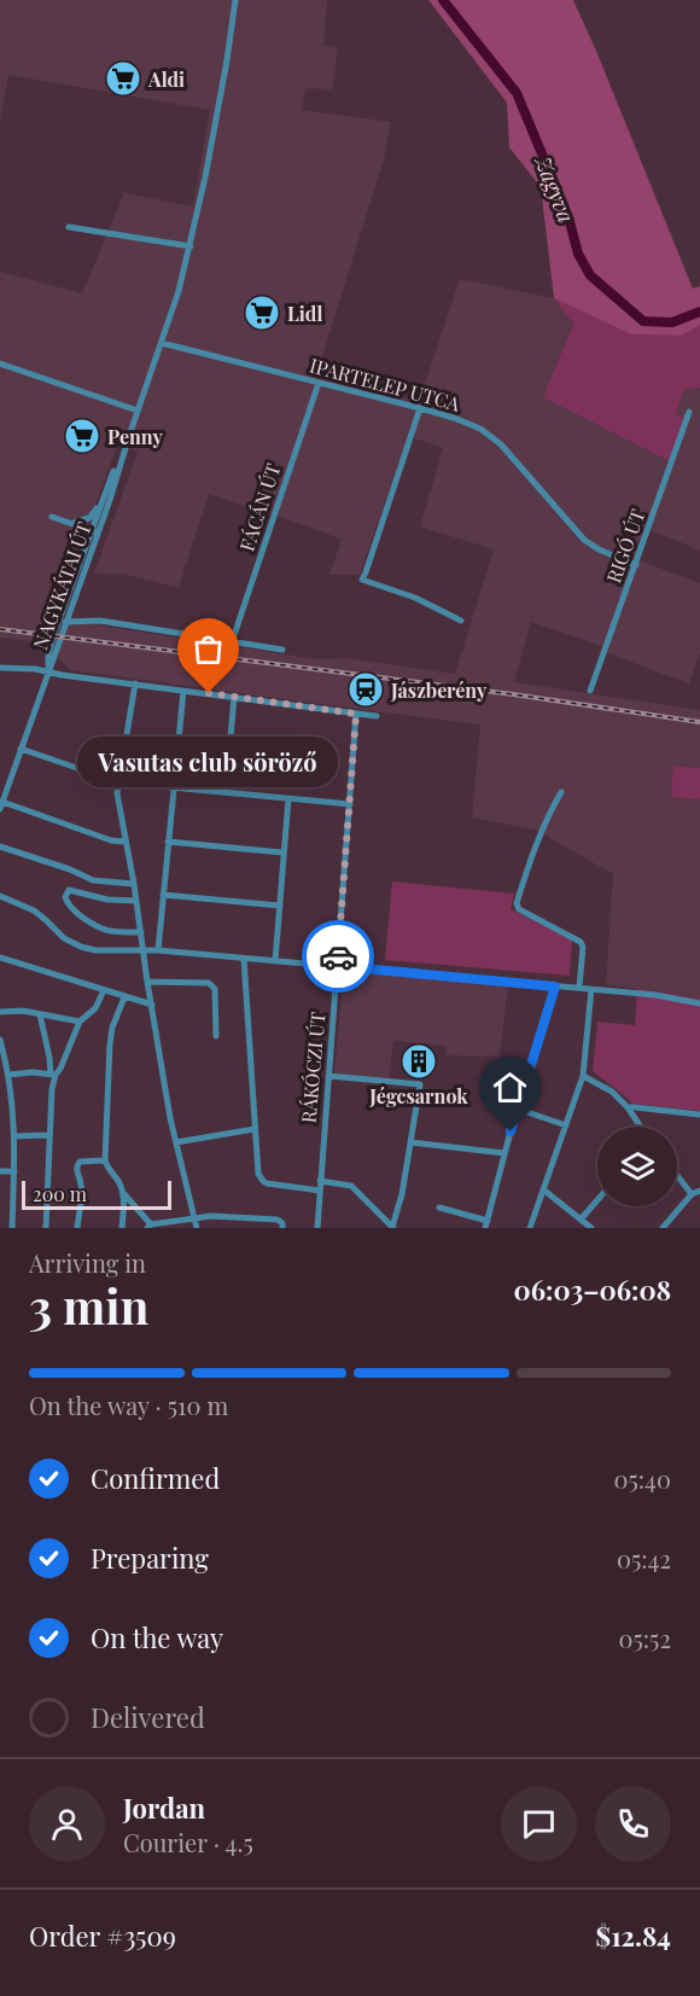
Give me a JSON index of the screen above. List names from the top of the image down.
{
  "streets": {
    "street": [
      "IPARTELEP UTCA",
      "FÁCÁN ÚT",
      "RIGÓ ÚT",
      "NAGYKÁTAI ÚT",
      "RÁKÓCZI ÚT"
    ]
  },
  "crossings": [
    ["IPARTELEP UTCA", "FÁCÁN ÚT"],
    ["IPARTELEP UTCA", "RIGÓ ÚT"],
    ["IPARTELEP UTCA", "NAGYKÁTAI ÚT"]
  ],
  "water": ["Zagyva"],
  "places": {
    "supermarket": ["Aldi", "Lidl", "Penny"],
    "station": ["Jászberény"],
    "other": ["Vasutas club söröző"],
    "building": ["Jégcsarnok"]
  },
  "scale_bar": "200 m",
  "page": {
    "bubble": "Vasutas club söröző",
    "scale": "200 m",
    "heading": ["3 min", "Arriving in", "06:03–06:08"],
    "panel": [
      "Jordan",
      "Courier · 4.5",
      "Order #3509",
      "$12.84"
    ],
    "bar": "On the way · 510 m",
    "list": [
      ["Confirmed", "05:40"],
      ["Preparing", "05:42"],
      ["On the way", "05:52"],
      "Delivered"
    ]
  }
}
